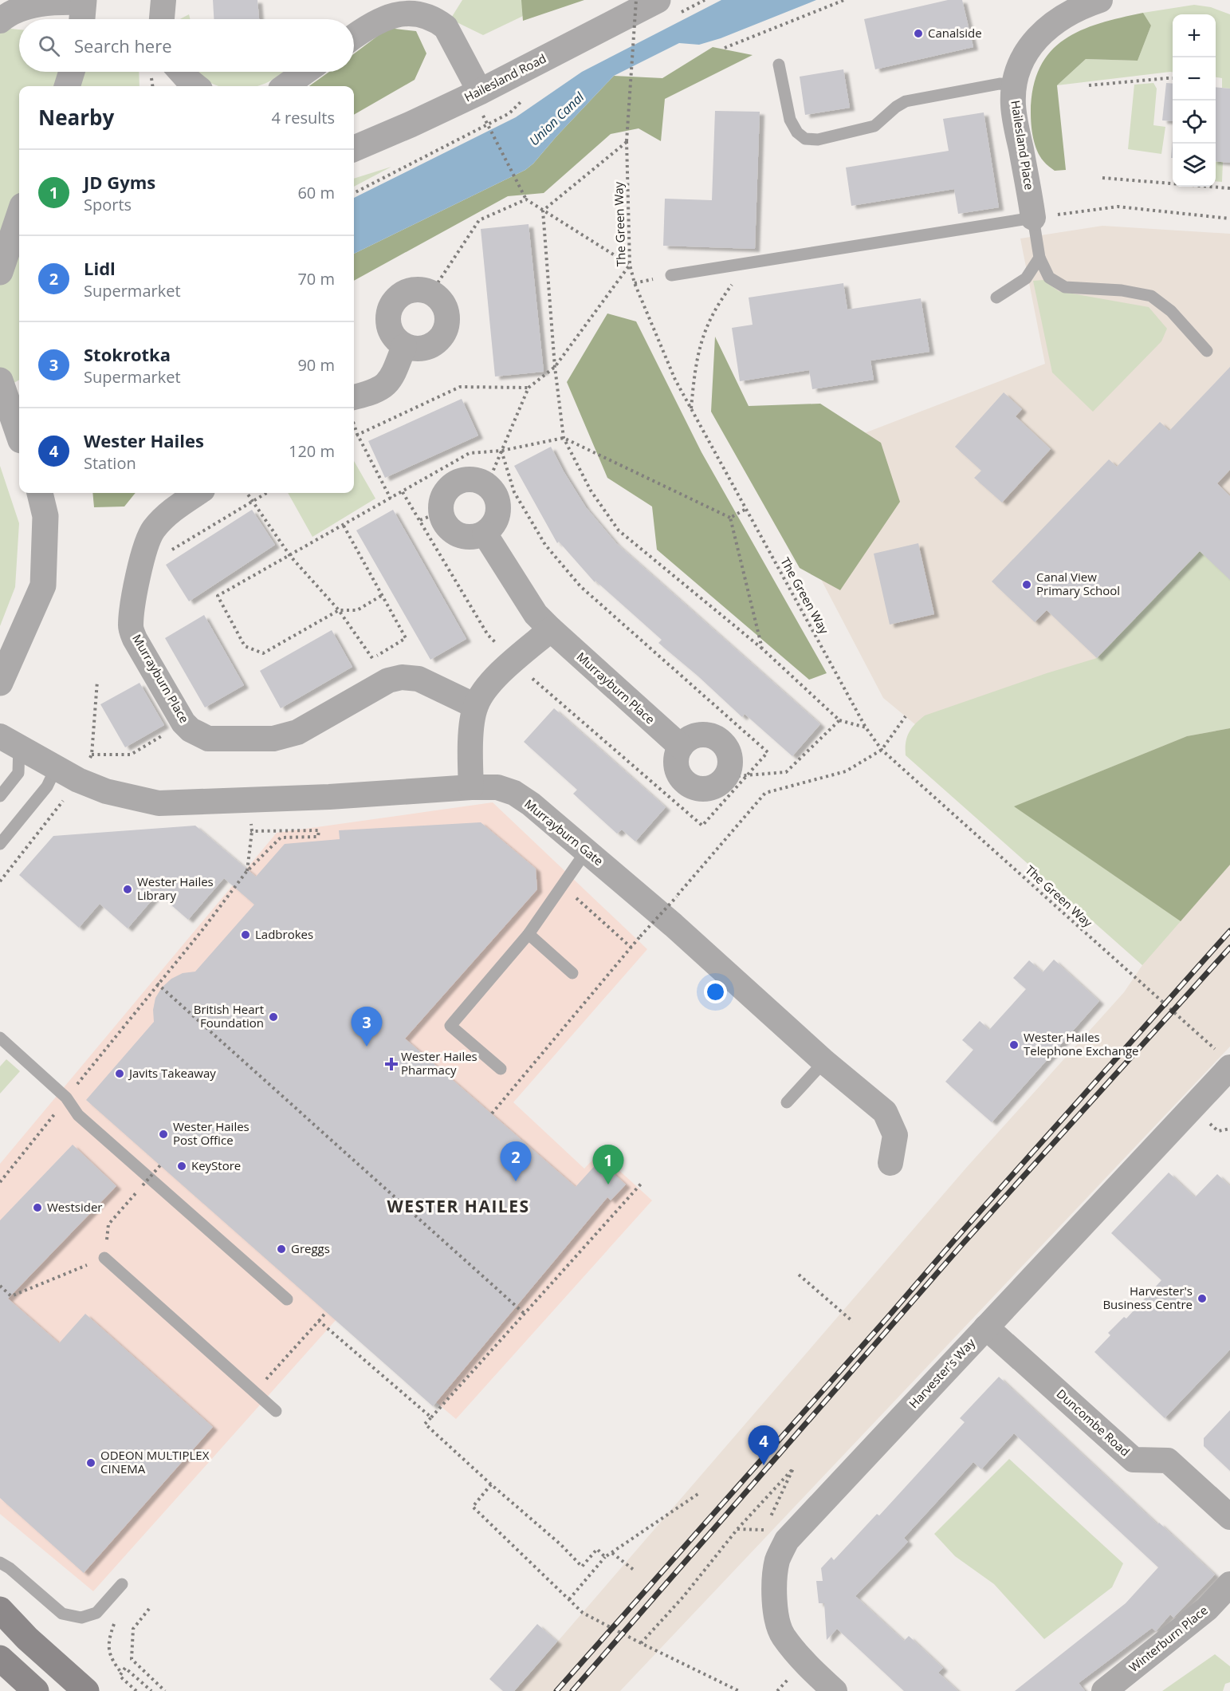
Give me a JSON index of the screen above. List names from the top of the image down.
{
  "streets": {
    "street": [
      "Hailesland Road",
      "Hailesland Place",
      "Murrayburn Place",
      "Murrayburn Gate",
      "Harvester's Way",
      "Duncombe Road",
      "Winterburn Place"
    ],
    "path": ["The Green Way"]
  },
  "crossings": [
    ["The Green Way", "Harvester's Way"],
    ["Harvester's Way", "Duncombe Road"]
  ],
  "districts": ["WESTER HAILES"],
  "water": ["Union Canal"],
  "places": {
    "other": [
      "Canalside",
      "Canal View Primary School",
      "Wester Hailes Library",
      "Ladbrokes",
      "British Heart Foundation",
      "Wester Hailes Telephone Exchange",
      "Javits Takeaway",
      "Wester Hailes Post Office",
      "KeyStore",
      "Westsider",
      "Greggs",
      "Harvester's Business Centre",
      "ODEON MULTIPLEX CINEMA"
    ],
    "health": ["Wester Hailes Pharmacy"]
  },
  "page": {
    "map_buttons": ["+", "−"],
    "search": "Search here",
    "heading": ["Nearby", "4 results"],
    "list": [
      {
        "mark": "1",
        "name": "JD Gyms",
        "note": "Sports",
        "value": "60 m"
      },
      {
        "mark": "2",
        "name": "Lidl",
        "note": "Supermarket",
        "value": "70 m"
      },
      {
        "mark": "3",
        "name": "Stokrotka",
        "note": "Supermarket",
        "value": "90 m"
      },
      {
        "mark": "4",
        "name": "Wester Hailes",
        "note": "Station",
        "value": "120 m"
      }
    ],
    "pins": [
      "3",
      "2",
      "1",
      "4"
    ]
  }
}
